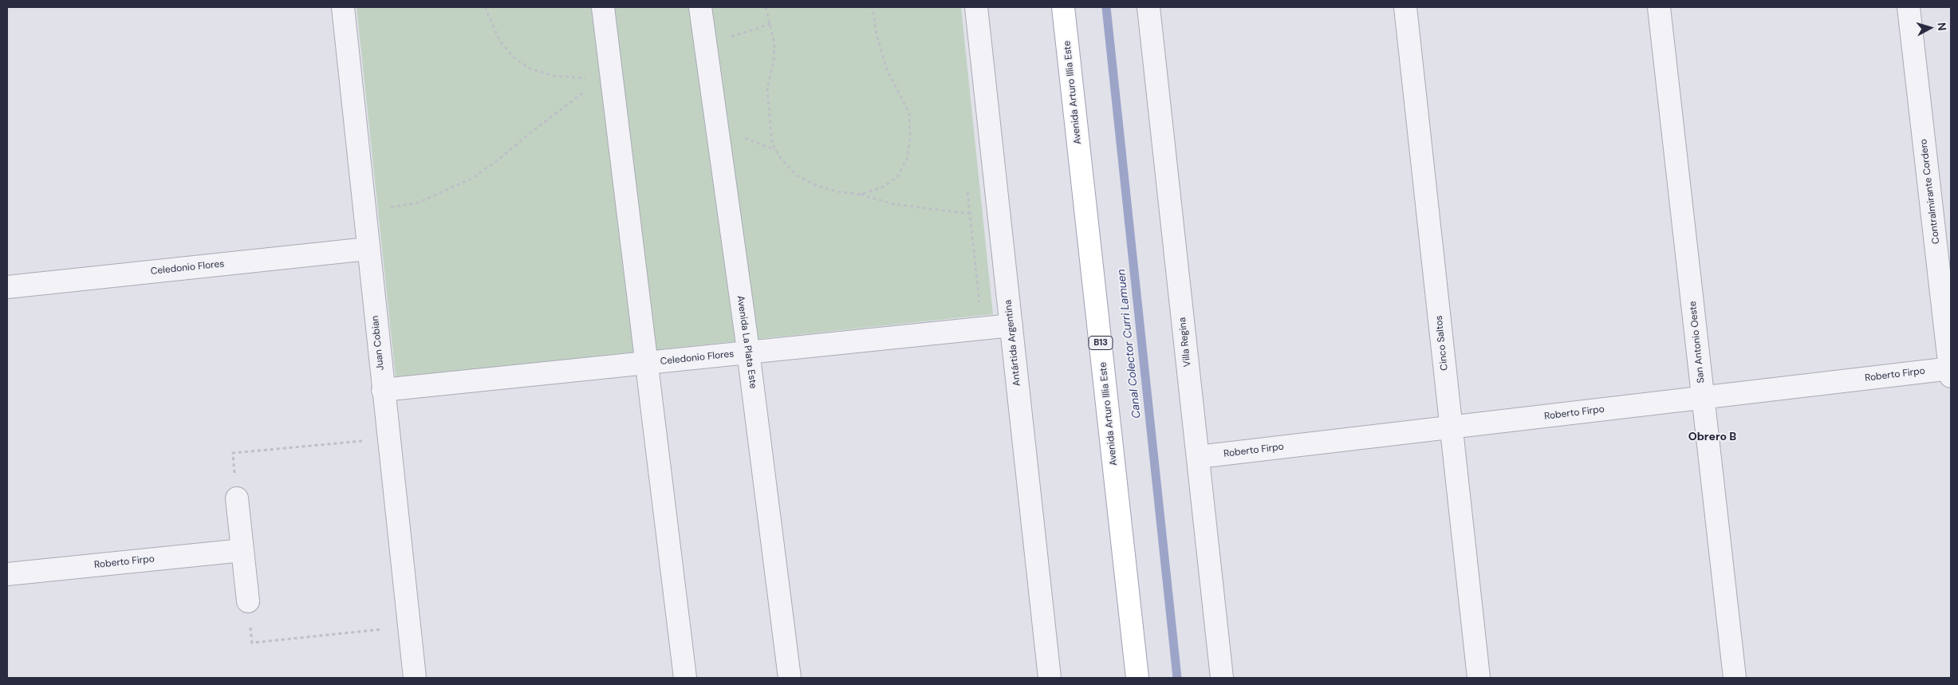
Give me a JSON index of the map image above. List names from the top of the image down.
{
  "streets": {
    "main road": ["Avenida Arturo Illia Este", "B13"],
    "street": [
      "Contralmirante Cordero",
      "Celedonio Flores",
      "Avenida La Plata Este",
      "Villa Regina",
      "San Antonio Oeste",
      "Juan Cobian",
      "Antártida Argentina",
      "Cinco Saltos",
      "Roberto Firpo"
    ]
  },
  "crossings": [
    ["Contralmirante Cordero", "Roberto Firpo"],
    ["Celedonio Flores", "Avenida La Plata Este"],
    ["Celedonio Flores", "Juan Cobian"],
    ["Celedonio Flores", "Antártida Argentina"],
    ["Villa Regina", "Roberto Firpo"],
    ["San Antonio Oeste", "Roberto Firpo"],
    ["Cinco Saltos", "Roberto Firpo"]
  ],
  "districts": ["Obrero B"],
  "water": ["Canal Colector Curri Lamuen"],
  "north": "right"
}
